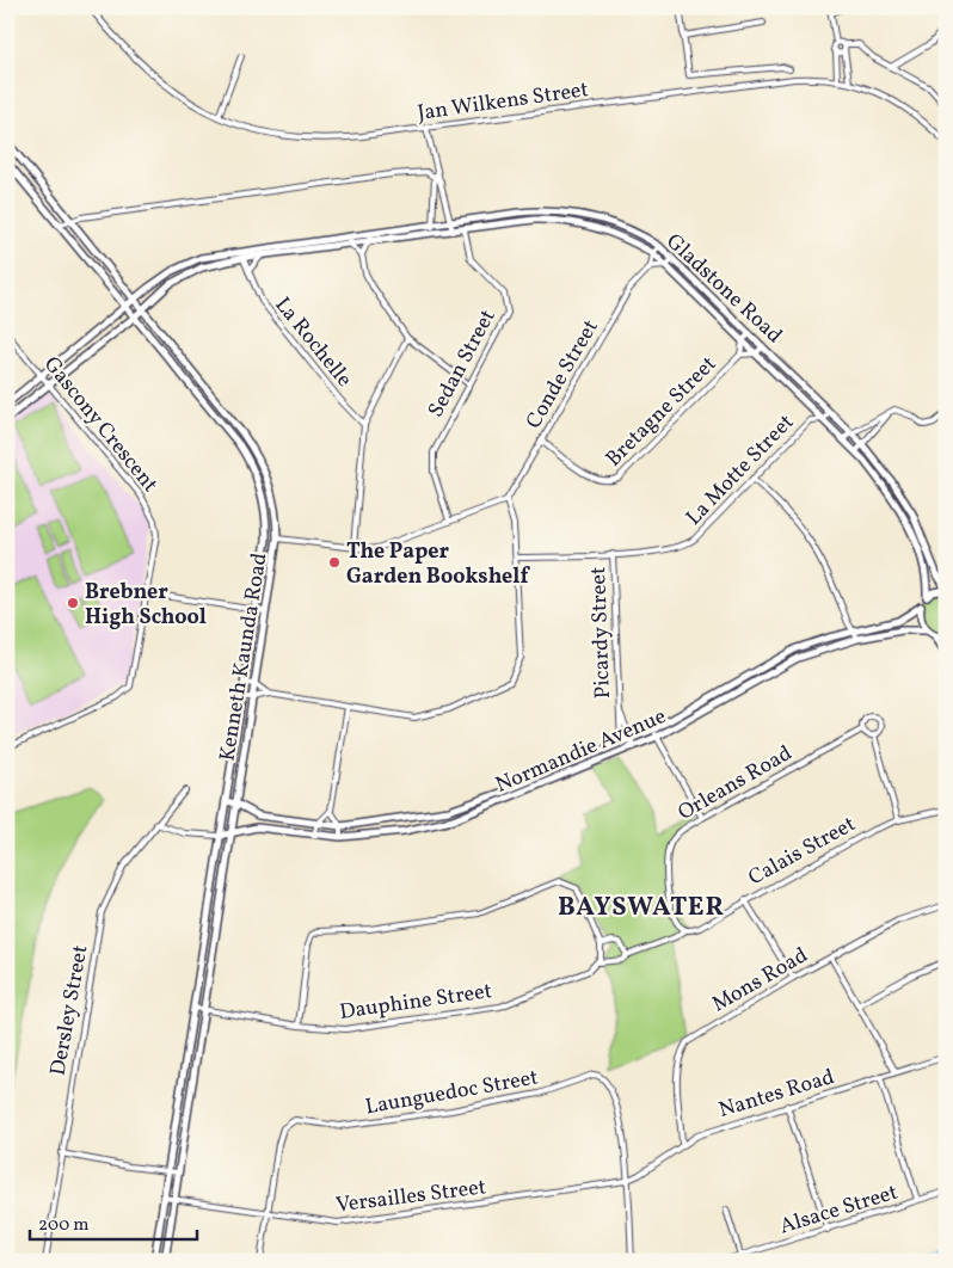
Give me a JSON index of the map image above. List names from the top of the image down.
{
  "streets": {
    "street": [
      "Jan Wilkens Street",
      "Gladstone Road",
      "La Rochelle",
      "Sedan Street",
      "Conde Street",
      "Bretagne Street",
      "Gascony Crescent",
      "La Motte Street",
      "Picardy Street",
      "Kenneth Kaunda Road",
      "Normandie Avenue",
      "Orleans Road",
      "Calais Street",
      "Mons Road",
      "Dauphine Street",
      "Dersley Street",
      "Launguedoc Street",
      "Nantes Road",
      "Versailles Street",
      "Alsace Street"
    ]
  },
  "crossings": [
    ["Gladstone Road", "La Rochelle"],
    ["Gladstone Road", "Sedan Street"],
    ["Gladstone Road", "Bretagne Street"],
    ["Gladstone Road", "Gascony Crescent"],
    ["Gladstone Road", "La Motte Street"],
    ["Gladstone Road", "Kenneth Kaunda Road"],
    ["Conde Street", "Bretagne Street"],
    ["La Motte Street", "Picardy Street"],
    ["Picardy Street", "Normandie Avenue"],
    ["Kenneth Kaunda Road", "Normandie Avenue"],
    ["Kenneth Kaunda Road", "Dauphine Street"],
    ["Kenneth Kaunda Road", "Versailles Street"],
    ["Orleans Road", "Calais Street"],
    ["Calais Street", "Dauphine Street"],
    ["Mons Road", "Nantes Road"],
    ["Launguedoc Street", "Nantes Road"],
    ["Launguedoc Street", "Versailles Street"],
    ["Nantes Road", "Versailles Street"]
  ],
  "districts": ["BAYSWATER"],
  "places": ["The Paper Garden Bookshelf", "Brebner High School"],
  "scale_bar": "200 m"
}
